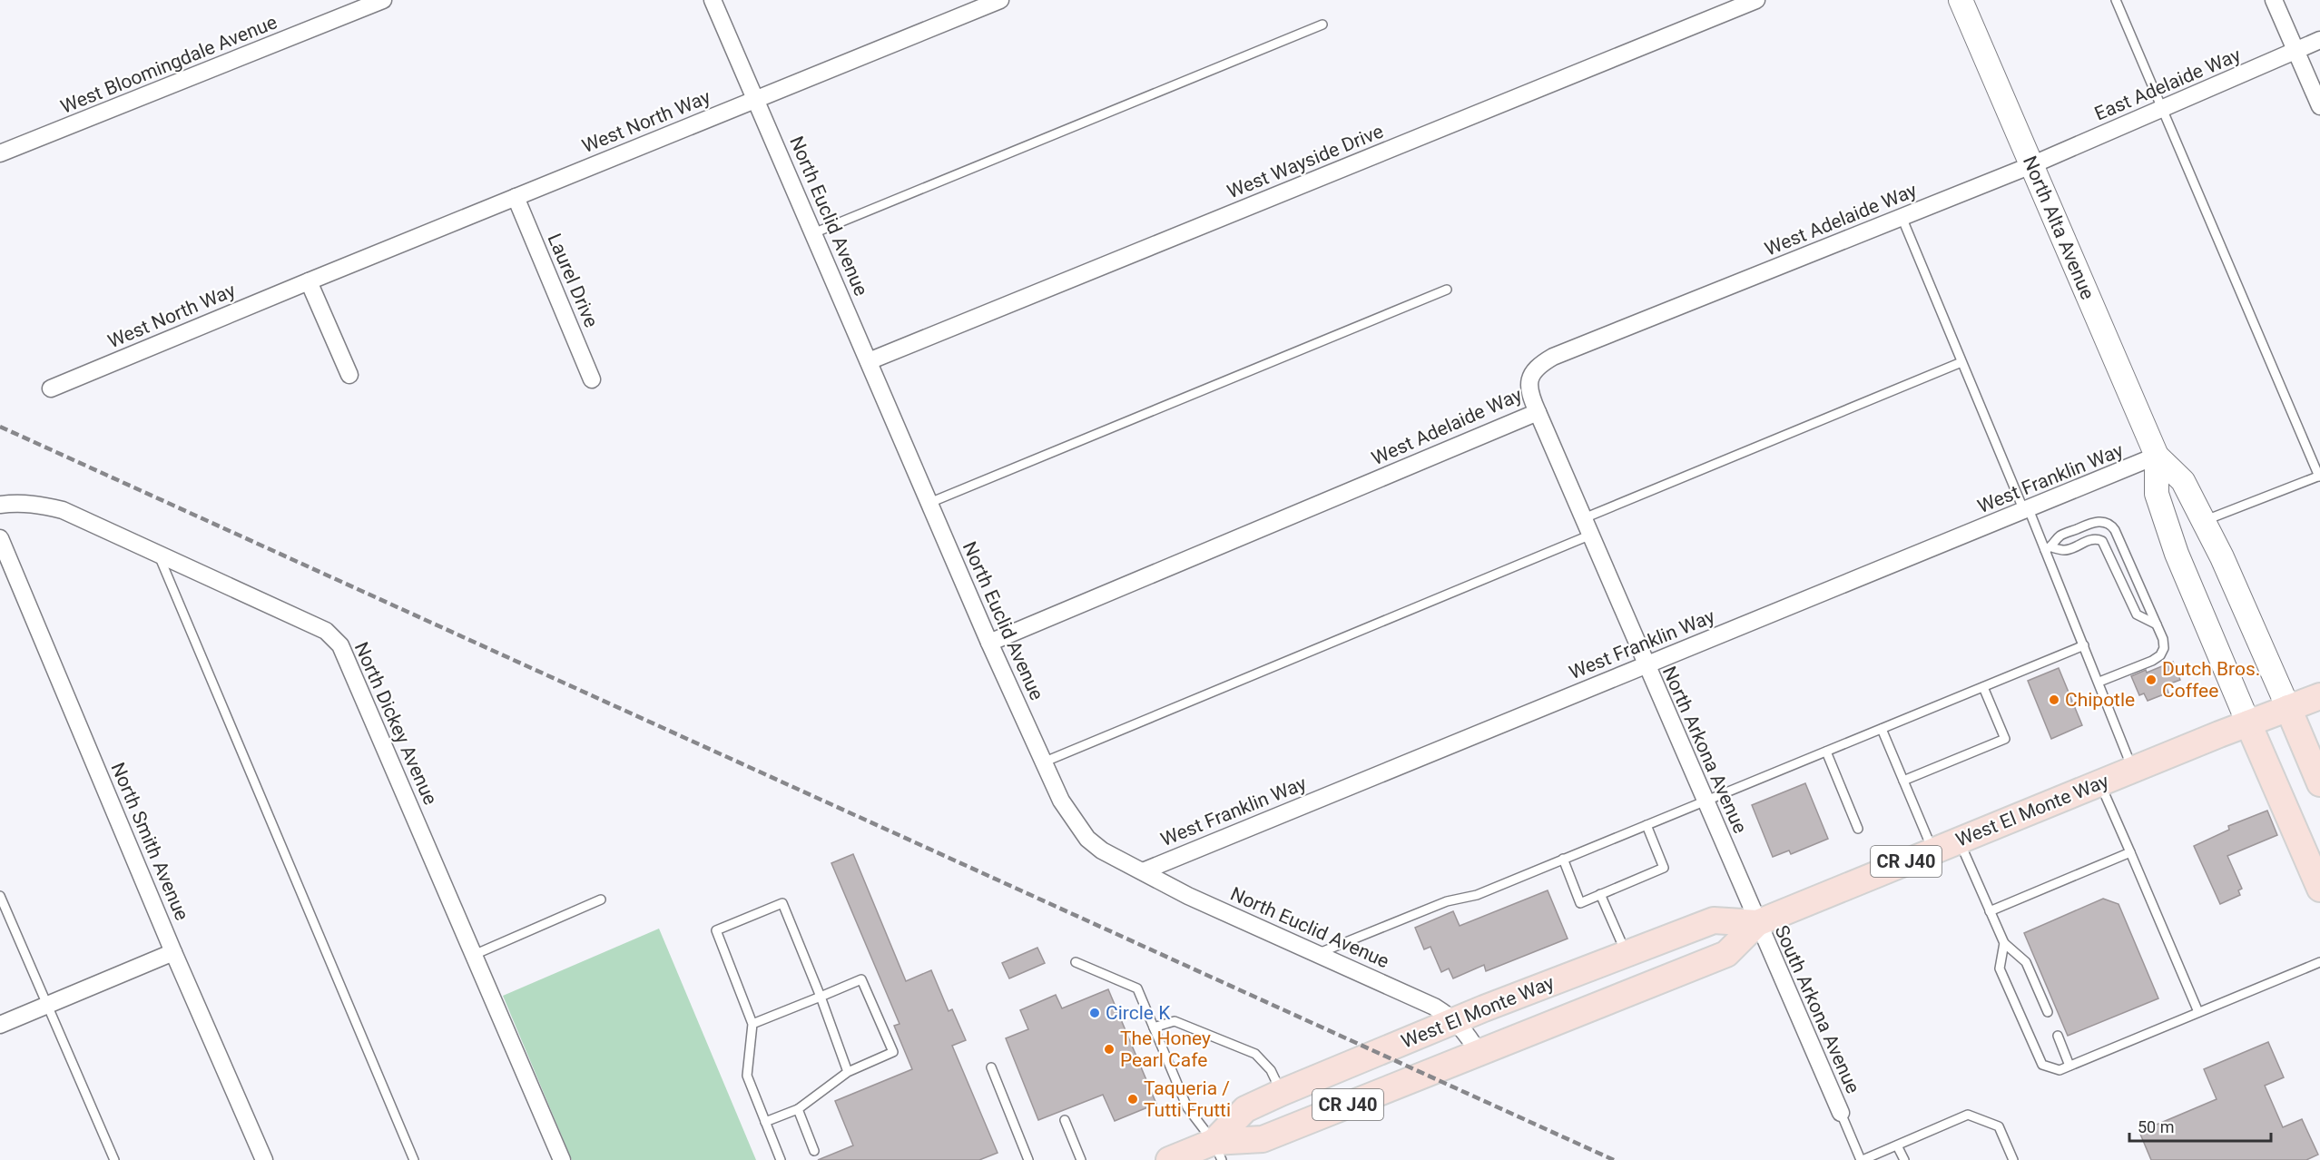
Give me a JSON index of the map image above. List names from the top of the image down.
{
  "streets": {
    "main road": ["North Alta Avenue", "West El Monte Way", "CR J40"],
    "street": [
      "West Bloomingdale Avenue",
      "East Adelaide Way",
      "West North Way",
      "West Wayside Drive",
      "North Euclid Avenue",
      "West Adelaide Way",
      "Laurel Drive",
      "West Franklin Way",
      "North Dickey Avenue",
      "North Arkona Avenue",
      "North Smith Avenue",
      "South Arkona Avenue"
    ]
  },
  "crossings": [
    ["East Adelaide Way", "West Adelaide Way"],
    ["East Adelaide Way", "North Alta Avenue"],
    ["West North Way", "North Euclid Avenue"],
    ["West North Way", "Laurel Drive"],
    ["West Wayside Drive", "North Euclid Avenue"],
    ["North Euclid Avenue", "West Adelaide Way"],
    ["North Euclid Avenue", "West Franklin Way"],
    ["North Euclid Avenue", "West El Monte Way"],
    ["West Adelaide Way", "North Alta Avenue"],
    ["West Adelaide Way", "North Arkona Avenue"],
    ["North Alta Avenue", "West Franklin Way"],
    ["North Alta Avenue", "West El Monte Way"],
    ["North Alta Avenue", "CR J40"],
    ["West Franklin Way", "North Arkona Avenue"],
    ["North Arkona Avenue", "West El Monte Way"],
    ["North Arkona Avenue", "South Arkona Avenue"],
    ["West El Monte Way", "CR J40"],
    ["West El Monte Way", "South Arkona Avenue"]
  ],
  "places": [
    "Dutch Bros. Coffee",
    "Chipotle",
    "Circle K",
    "The Honey Pearl Cafe",
    "Taqueria / Tutti Frutti"
  ],
  "scale_bar": "50 m"
}
